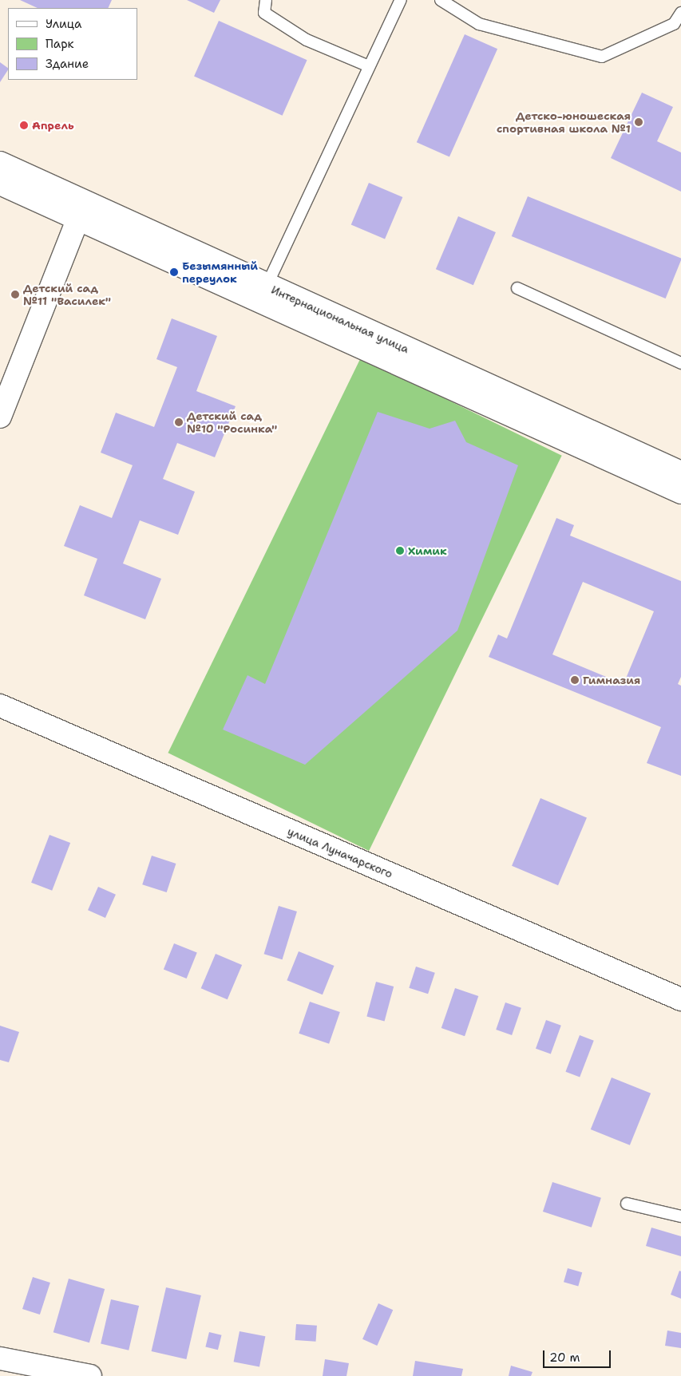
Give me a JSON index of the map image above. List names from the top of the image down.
{
  "streets": {
    "street": ["Интернациональная улица", "улица Луначарского"]
  },
  "places": [
    "Детско-юношеская спортивная школа №1",
    "Апрель",
    "Безымянный переулок",
    "Детский сад №11 \"Василек\"",
    "Детский сад №10 \"Росинка\"",
    "Химик",
    "Гимназия"
  ],
  "legend": ["Улица", "Парк", "Здание"],
  "scale_bar": "20 m"
}
